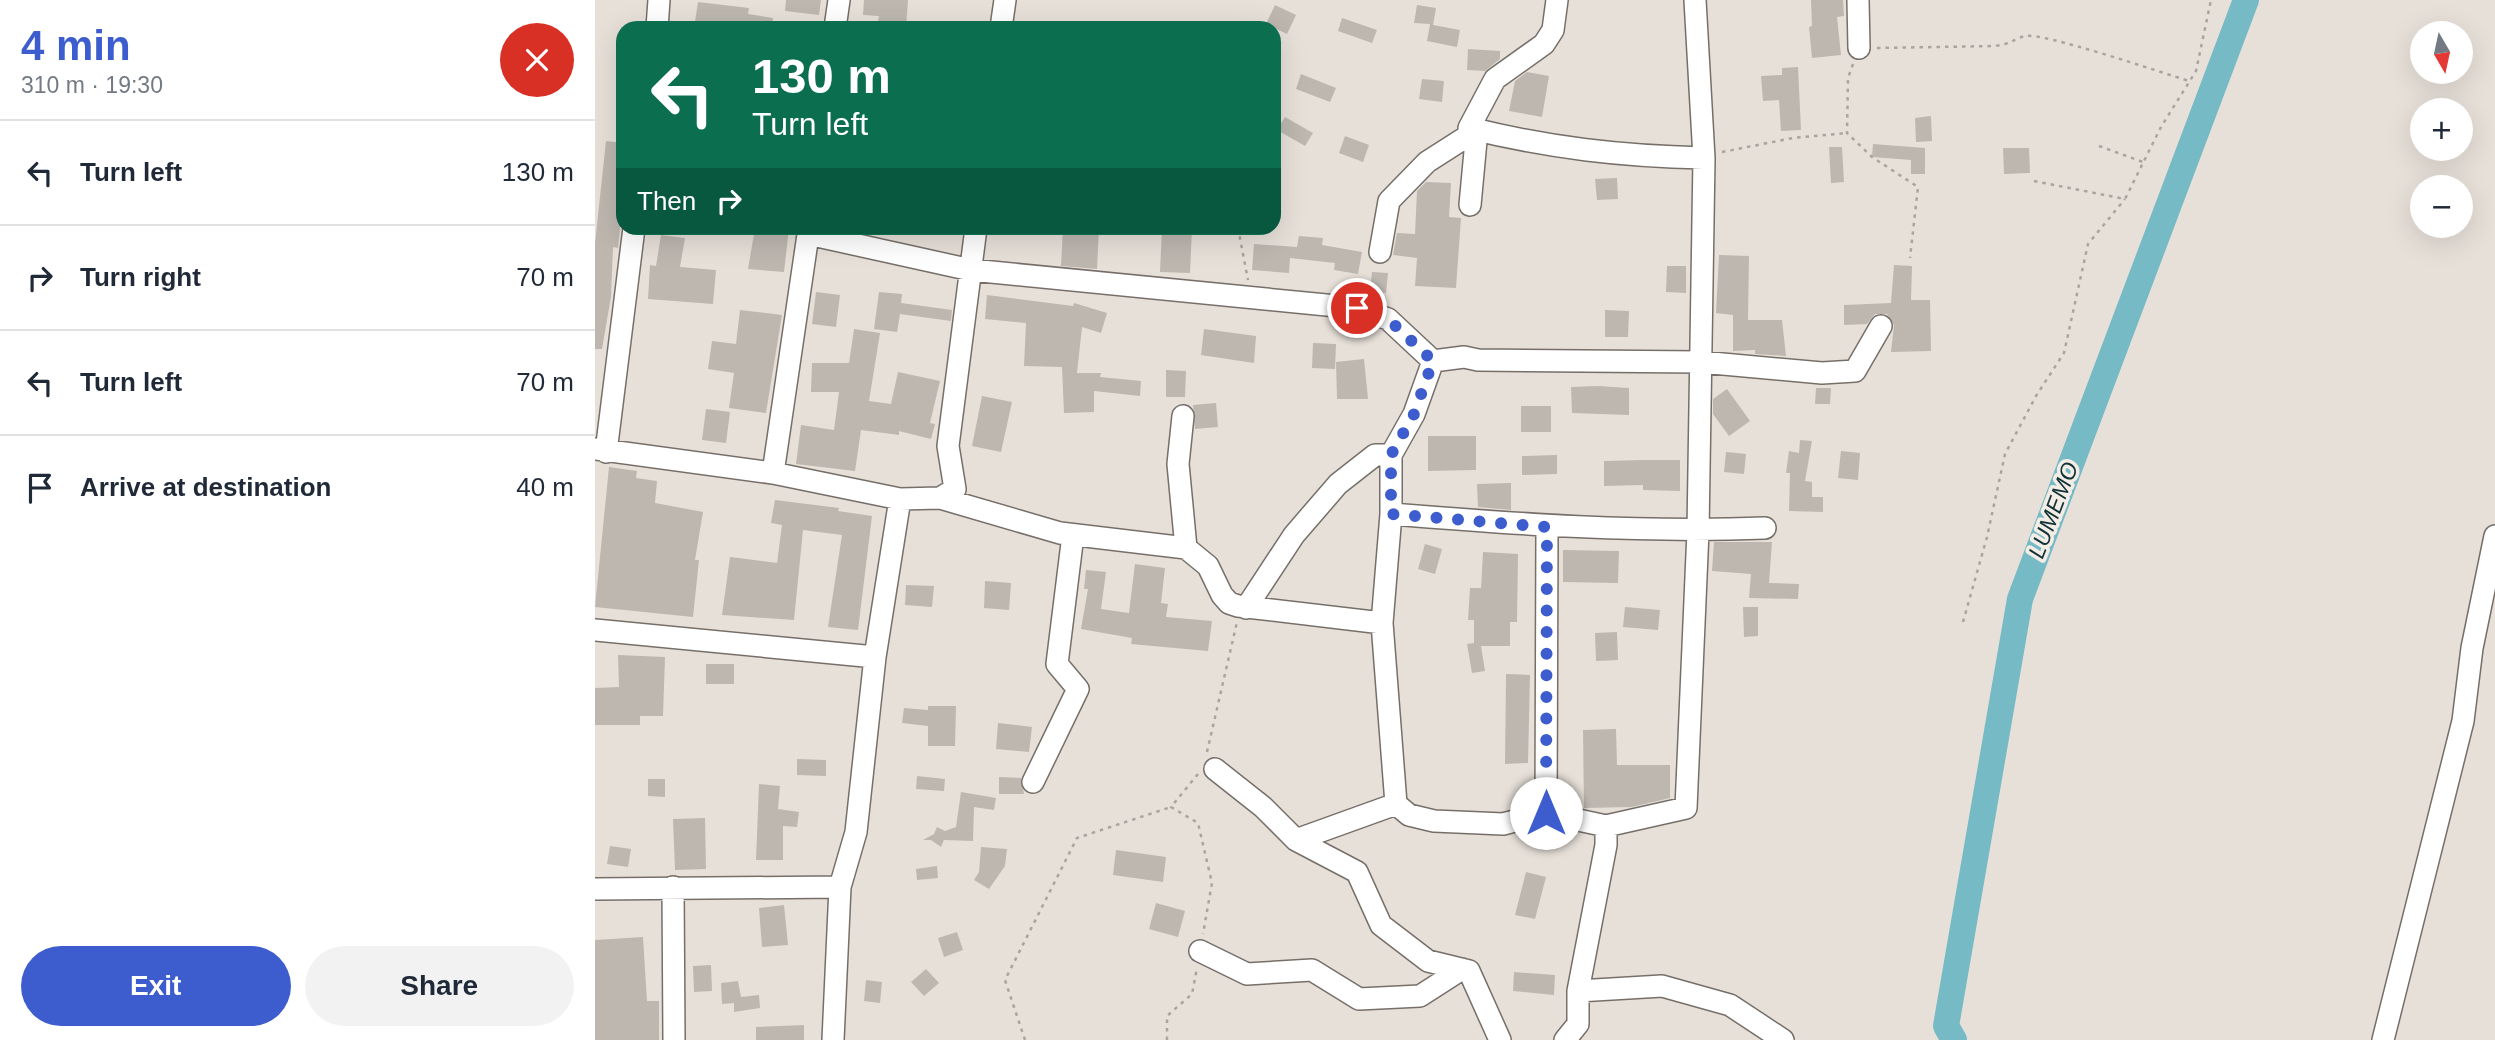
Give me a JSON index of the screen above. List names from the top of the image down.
{
  "water": ["LUMEMO"],
  "north": "bottom",
  "page": {
    "heading": ["4 min", "310 m · 19:30"],
    "map_buttons": ["+", "−"],
    "turn": ["130 m", "Turn left"],
    "list": [
      {
        "name": "Turn left",
        "value": "130 m"
      },
      {
        "name": "Turn right",
        "value": "70 m"
      },
      {
        "name": "Turn left",
        "value": "70 m"
      },
      {
        "name": "Arrive at destination",
        "value": "40 m"
      }
    ],
    "then": "Then",
    "buttons": ["Exit", "Share"]
  }
}
